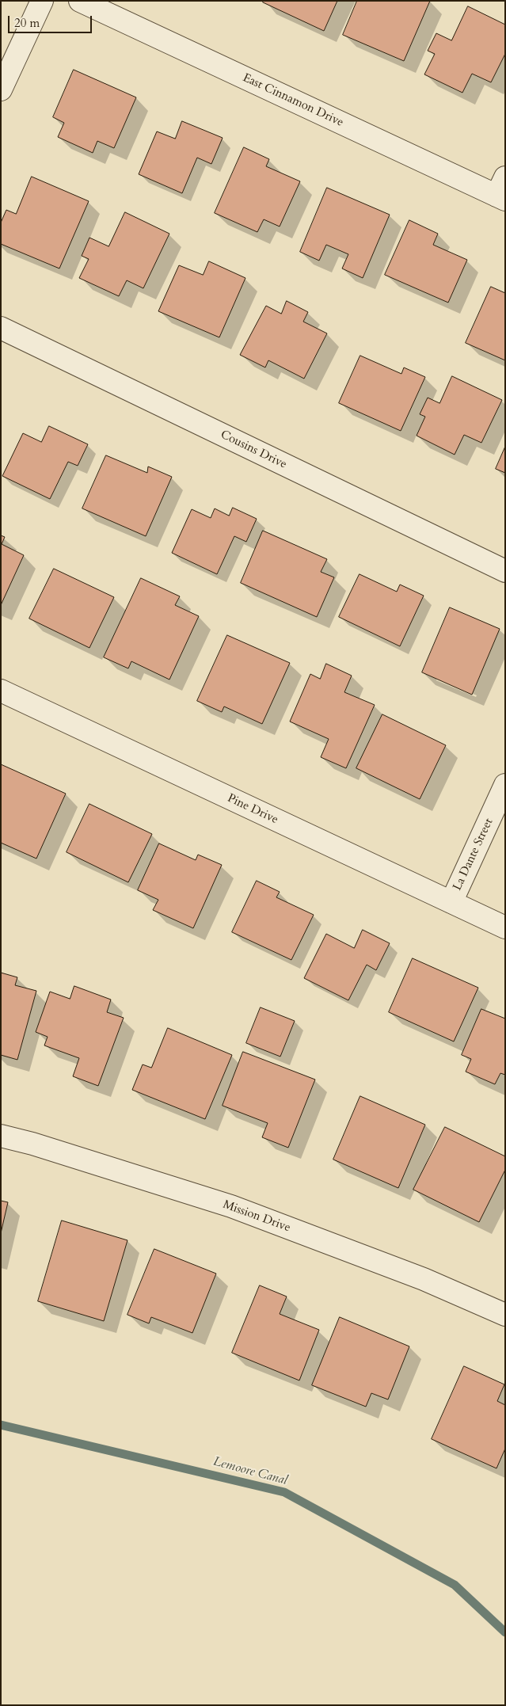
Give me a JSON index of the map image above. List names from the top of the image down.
{
  "streets": {
    "street": [
      "East Cinnamon Drive",
      "Cousins Drive",
      "Pine Drive",
      "La Dante Street",
      "Mission Drive"
    ]
  },
  "crossings": [
    ["Pine Drive", "La Dante Street"]
  ],
  "water": ["Lemoore Canal"],
  "scale_bar": "20 m"
}
